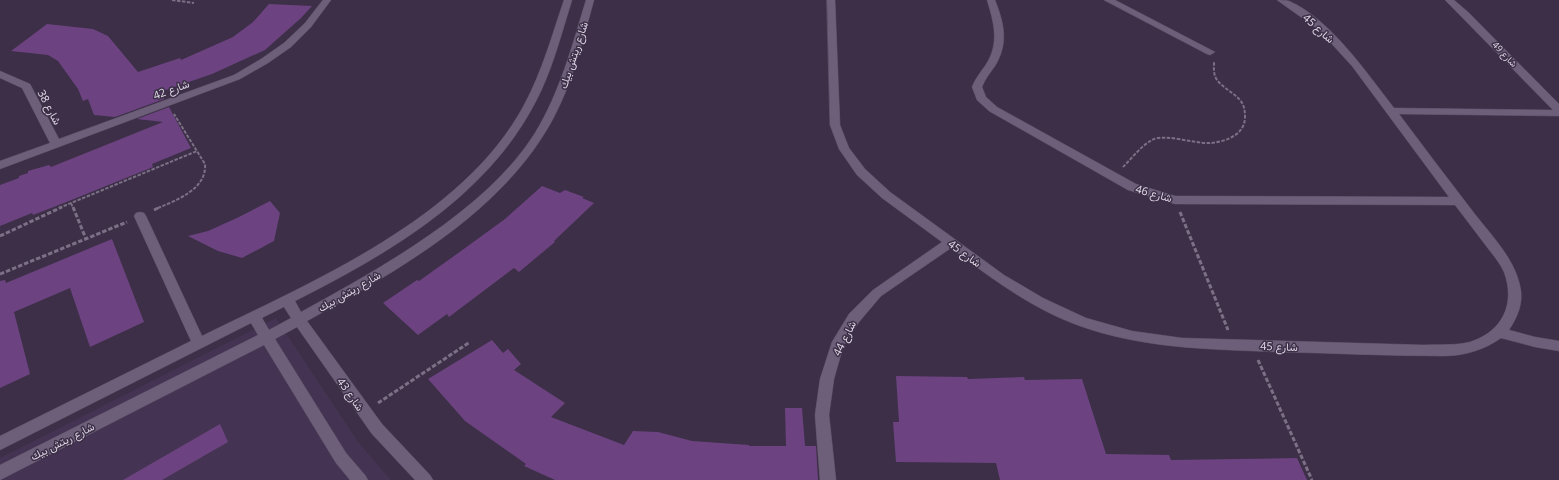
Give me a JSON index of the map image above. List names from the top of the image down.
{
  "streets": {
    "street": [
      "شارع 45",
      "شارع 49",
      "شارع ريتش بيك",
      "شارع 42",
      "شارع 38",
      "شارع 46",
      "شارع 44",
      "شارع 43"
    ]
  },
  "crossings": [
    ["شارع 45", "شارع 46"],
    ["شارع 45", "شارع 44"],
    ["شارع ريتش بيك", "شارع 43"],
    ["شارع 42", "شارع 38"]
  ]
}
